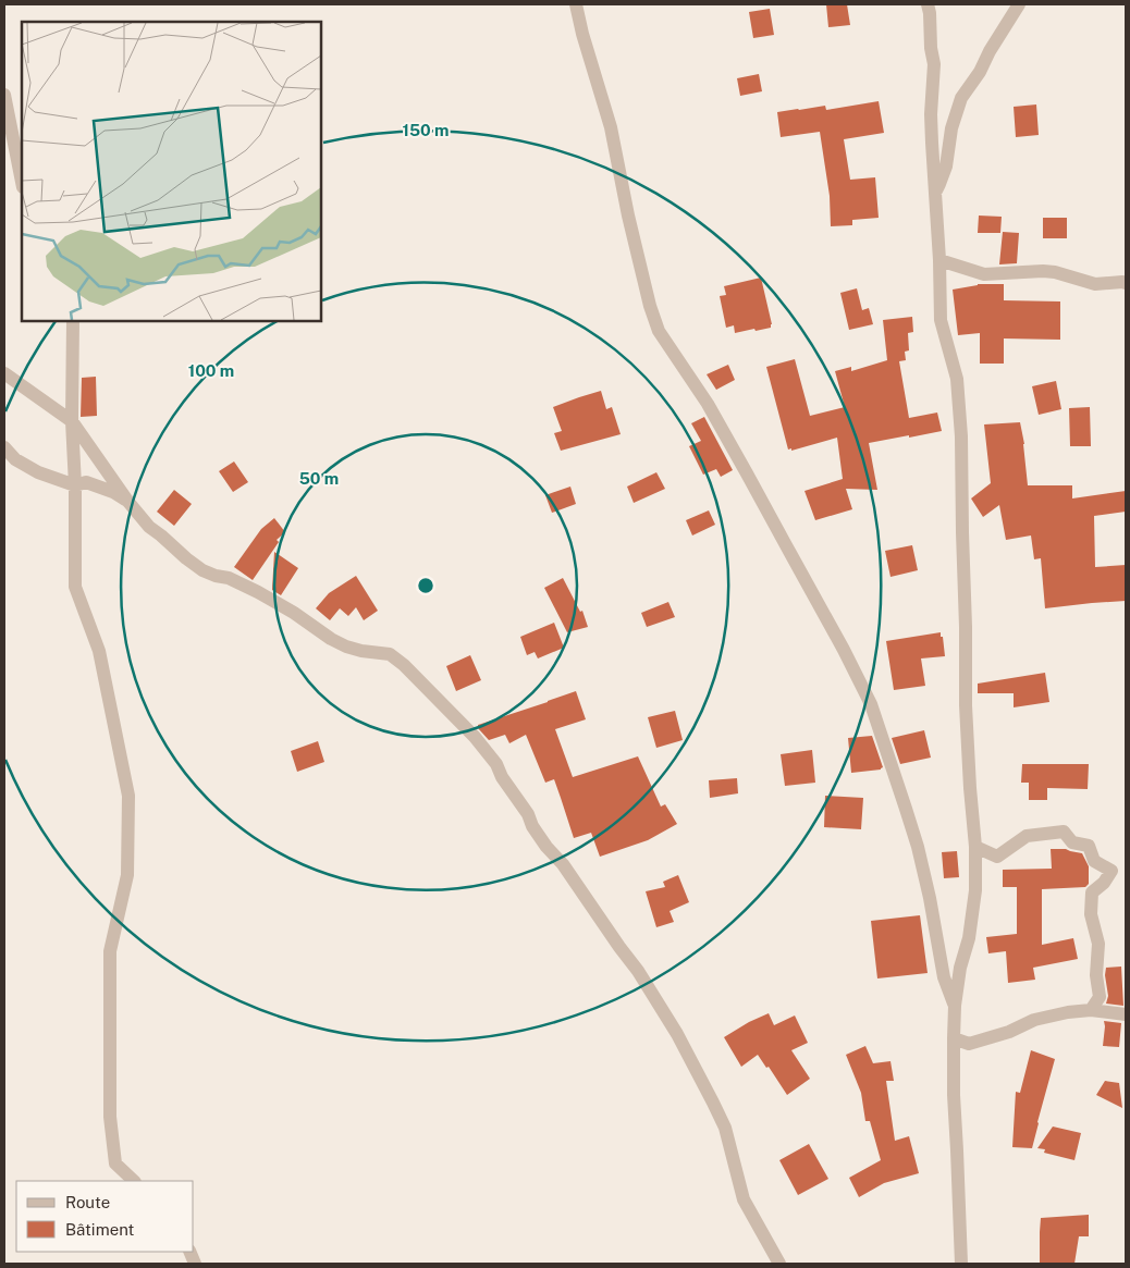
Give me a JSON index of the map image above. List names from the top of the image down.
{
  "legend": ["Route", "Bâtiment"],
  "rings": ["150 m", "100 m", "50 m"]
}
